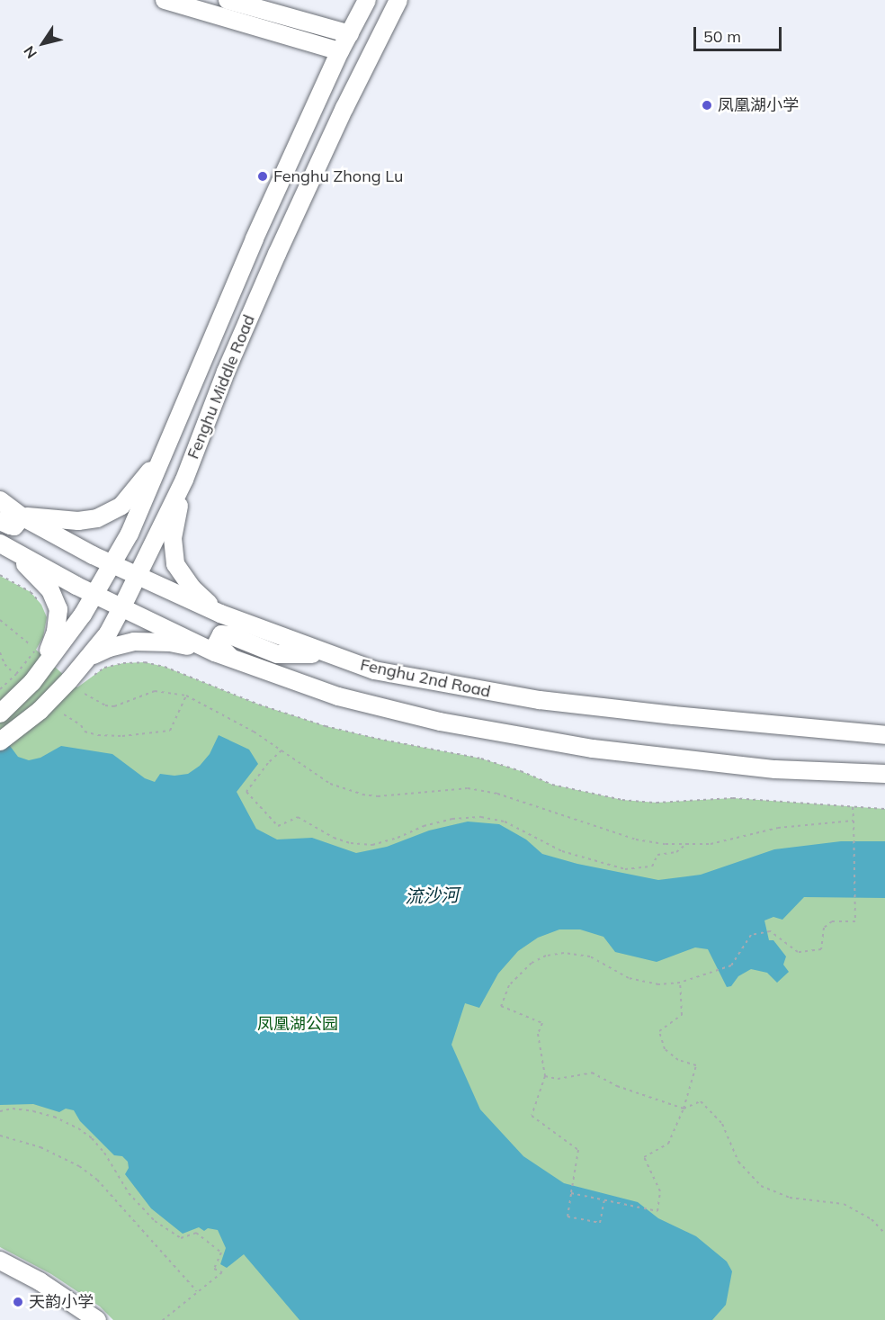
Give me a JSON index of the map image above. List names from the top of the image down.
{
  "streets": {
    "street": ["Fenghu Middle Road", "Fenghu 2nd Road"]
  },
  "crossings": [
    ["Fenghu Middle Road", "Fenghu 2nd Road"]
  ],
  "water": ["流沙河"],
  "parks": ["凤凰湖公园"],
  "places": ["凤凰湖小学", "Fenghu Zhong Lu", "天韵小学"],
  "scale_bar": "50 m",
  "north": "bottom left"
}
